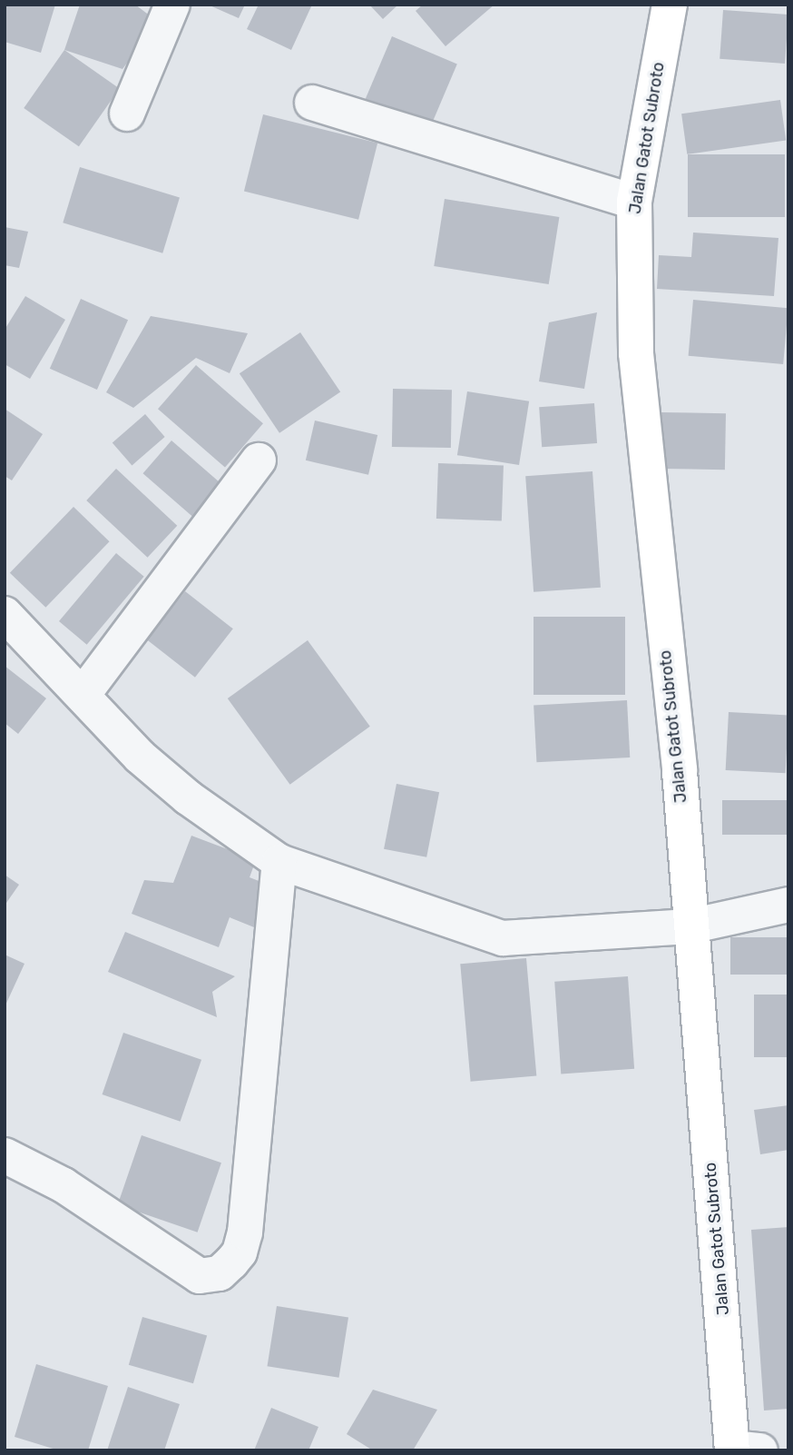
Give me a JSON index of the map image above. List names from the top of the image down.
{
  "streets": {
    "main road": ["Jalan Gatot Subroto"]
  }
}
